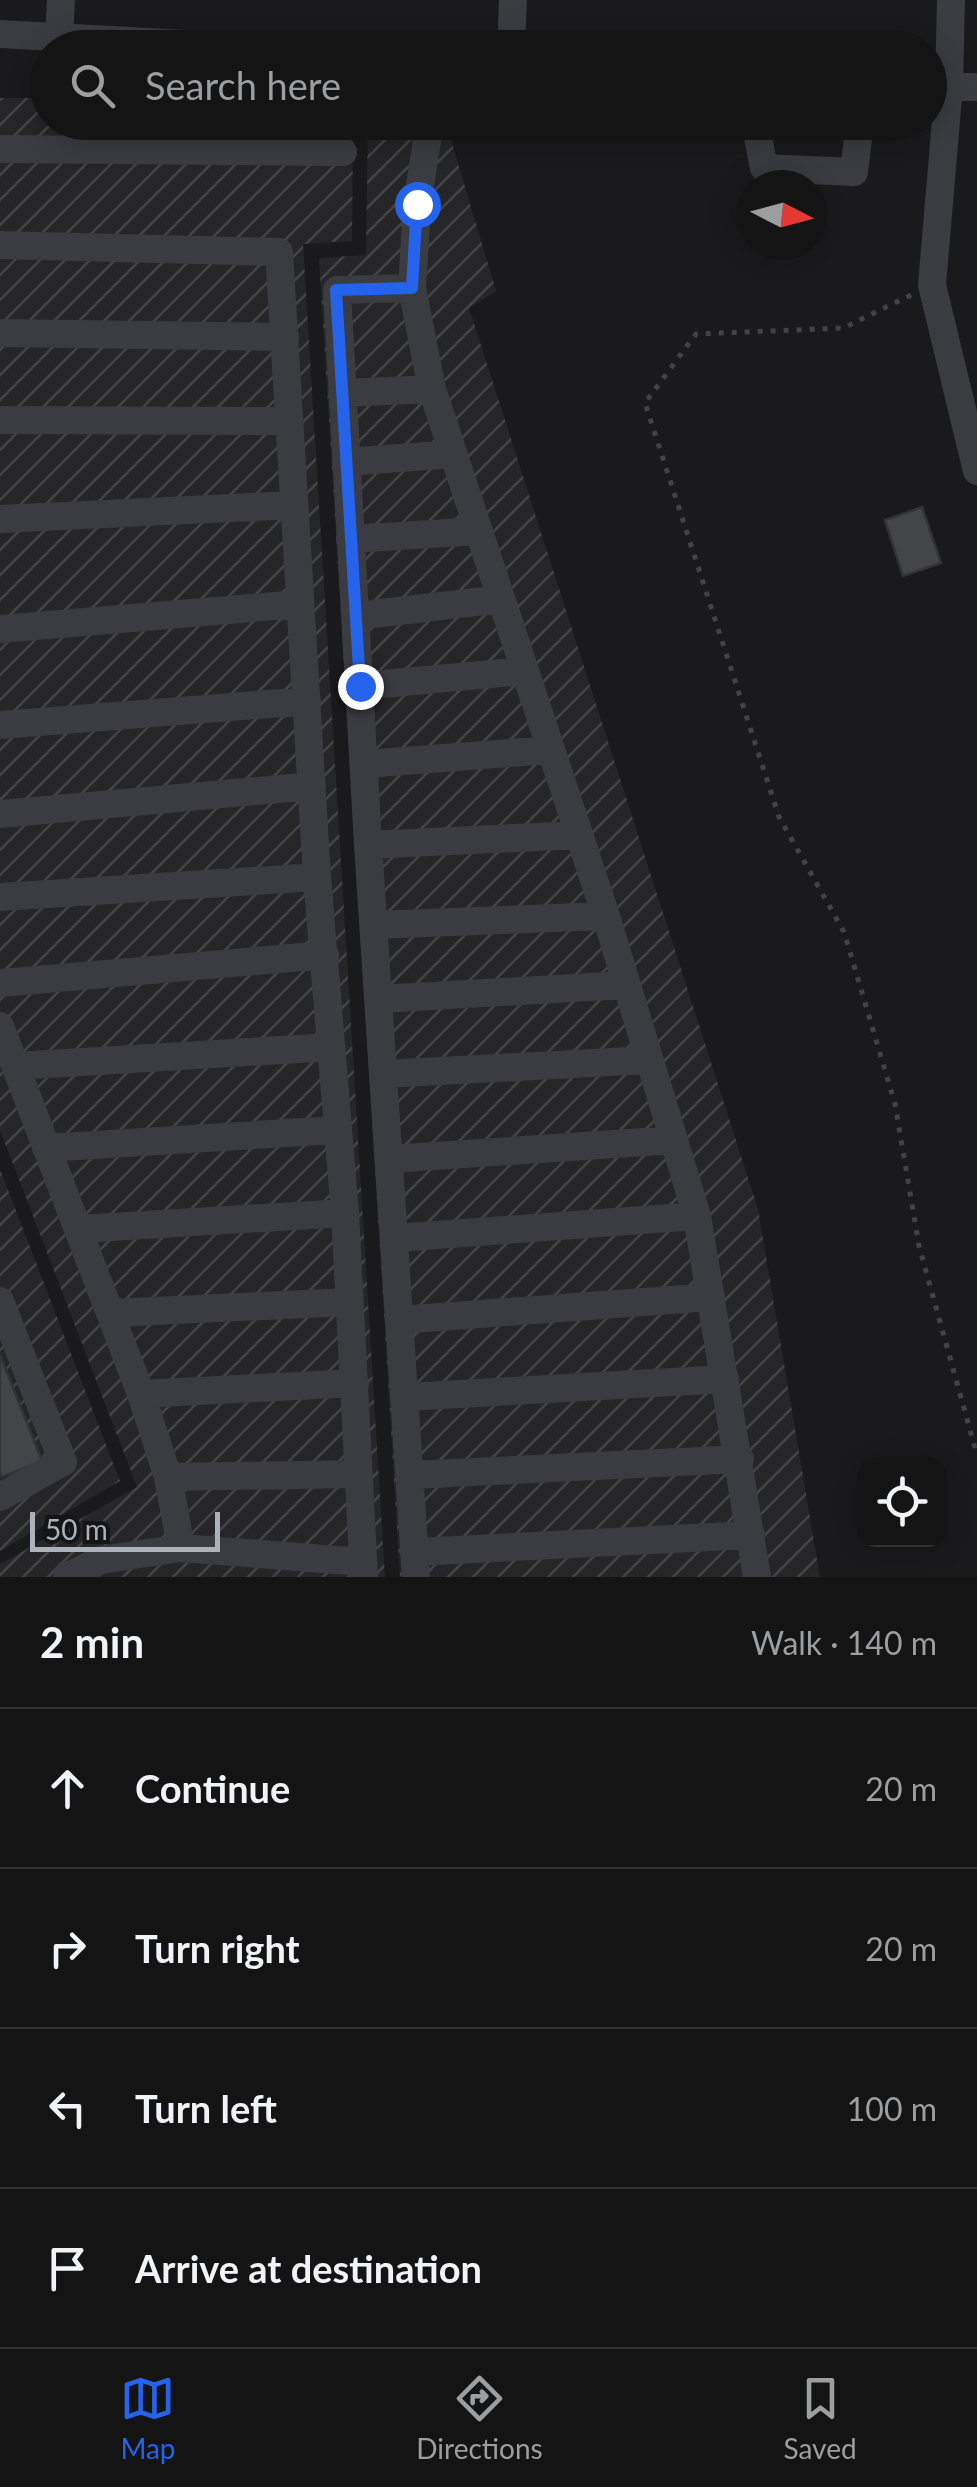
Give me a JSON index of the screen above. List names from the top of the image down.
{
  "scale_bar": "50 m",
  "north": "right",
  "page": {
    "search": "Search here",
    "scale": "50 m",
    "heading": ["2 min", "Walk · 140 m"],
    "list": [
      ["Continue", "20 m"],
      ["Turn right", "20 m"],
      ["Turn left", "100 m"],
      "Arrive at destination"
    ],
    "nav": ["Map", "Directions", "Saved"]
  }
}
